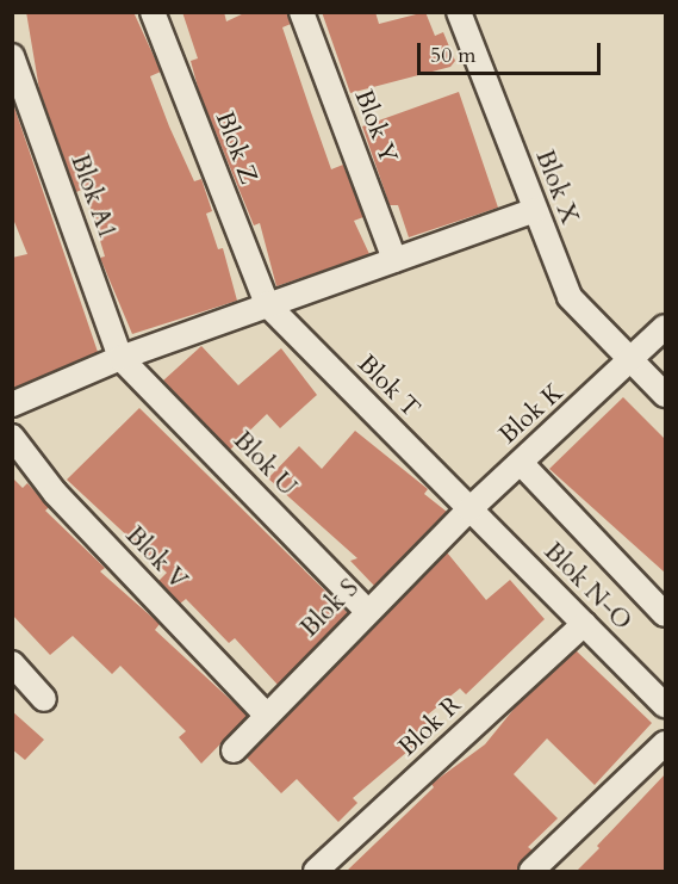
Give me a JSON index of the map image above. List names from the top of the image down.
{
  "streets": {
    "street": [
      "Blok Y",
      "Blok Z",
      "Blok X",
      "Blok A1",
      "Blok T",
      "Blok K",
      "Blok U",
      "Blok V",
      "Blok N-O",
      "Blok S",
      "Blok R"
    ]
  },
  "crossings": [
    ["Blok Z", "Blok T"],
    ["Blok X", "Blok K"],
    ["Blok A1", "Blok U"],
    ["Blok T", "Blok K"],
    ["Blok T", "Blok N-O"],
    ["Blok T", "Blok S"],
    ["Blok K", "Blok N-O"],
    ["Blok K", "Blok S"],
    ["Blok U", "Blok S"],
    ["Blok V", "Blok S"],
    ["Blok N-O", "Blok S"],
    ["Blok N-O", "Blok R"]
  ],
  "scale_bar": "50 m"
}
